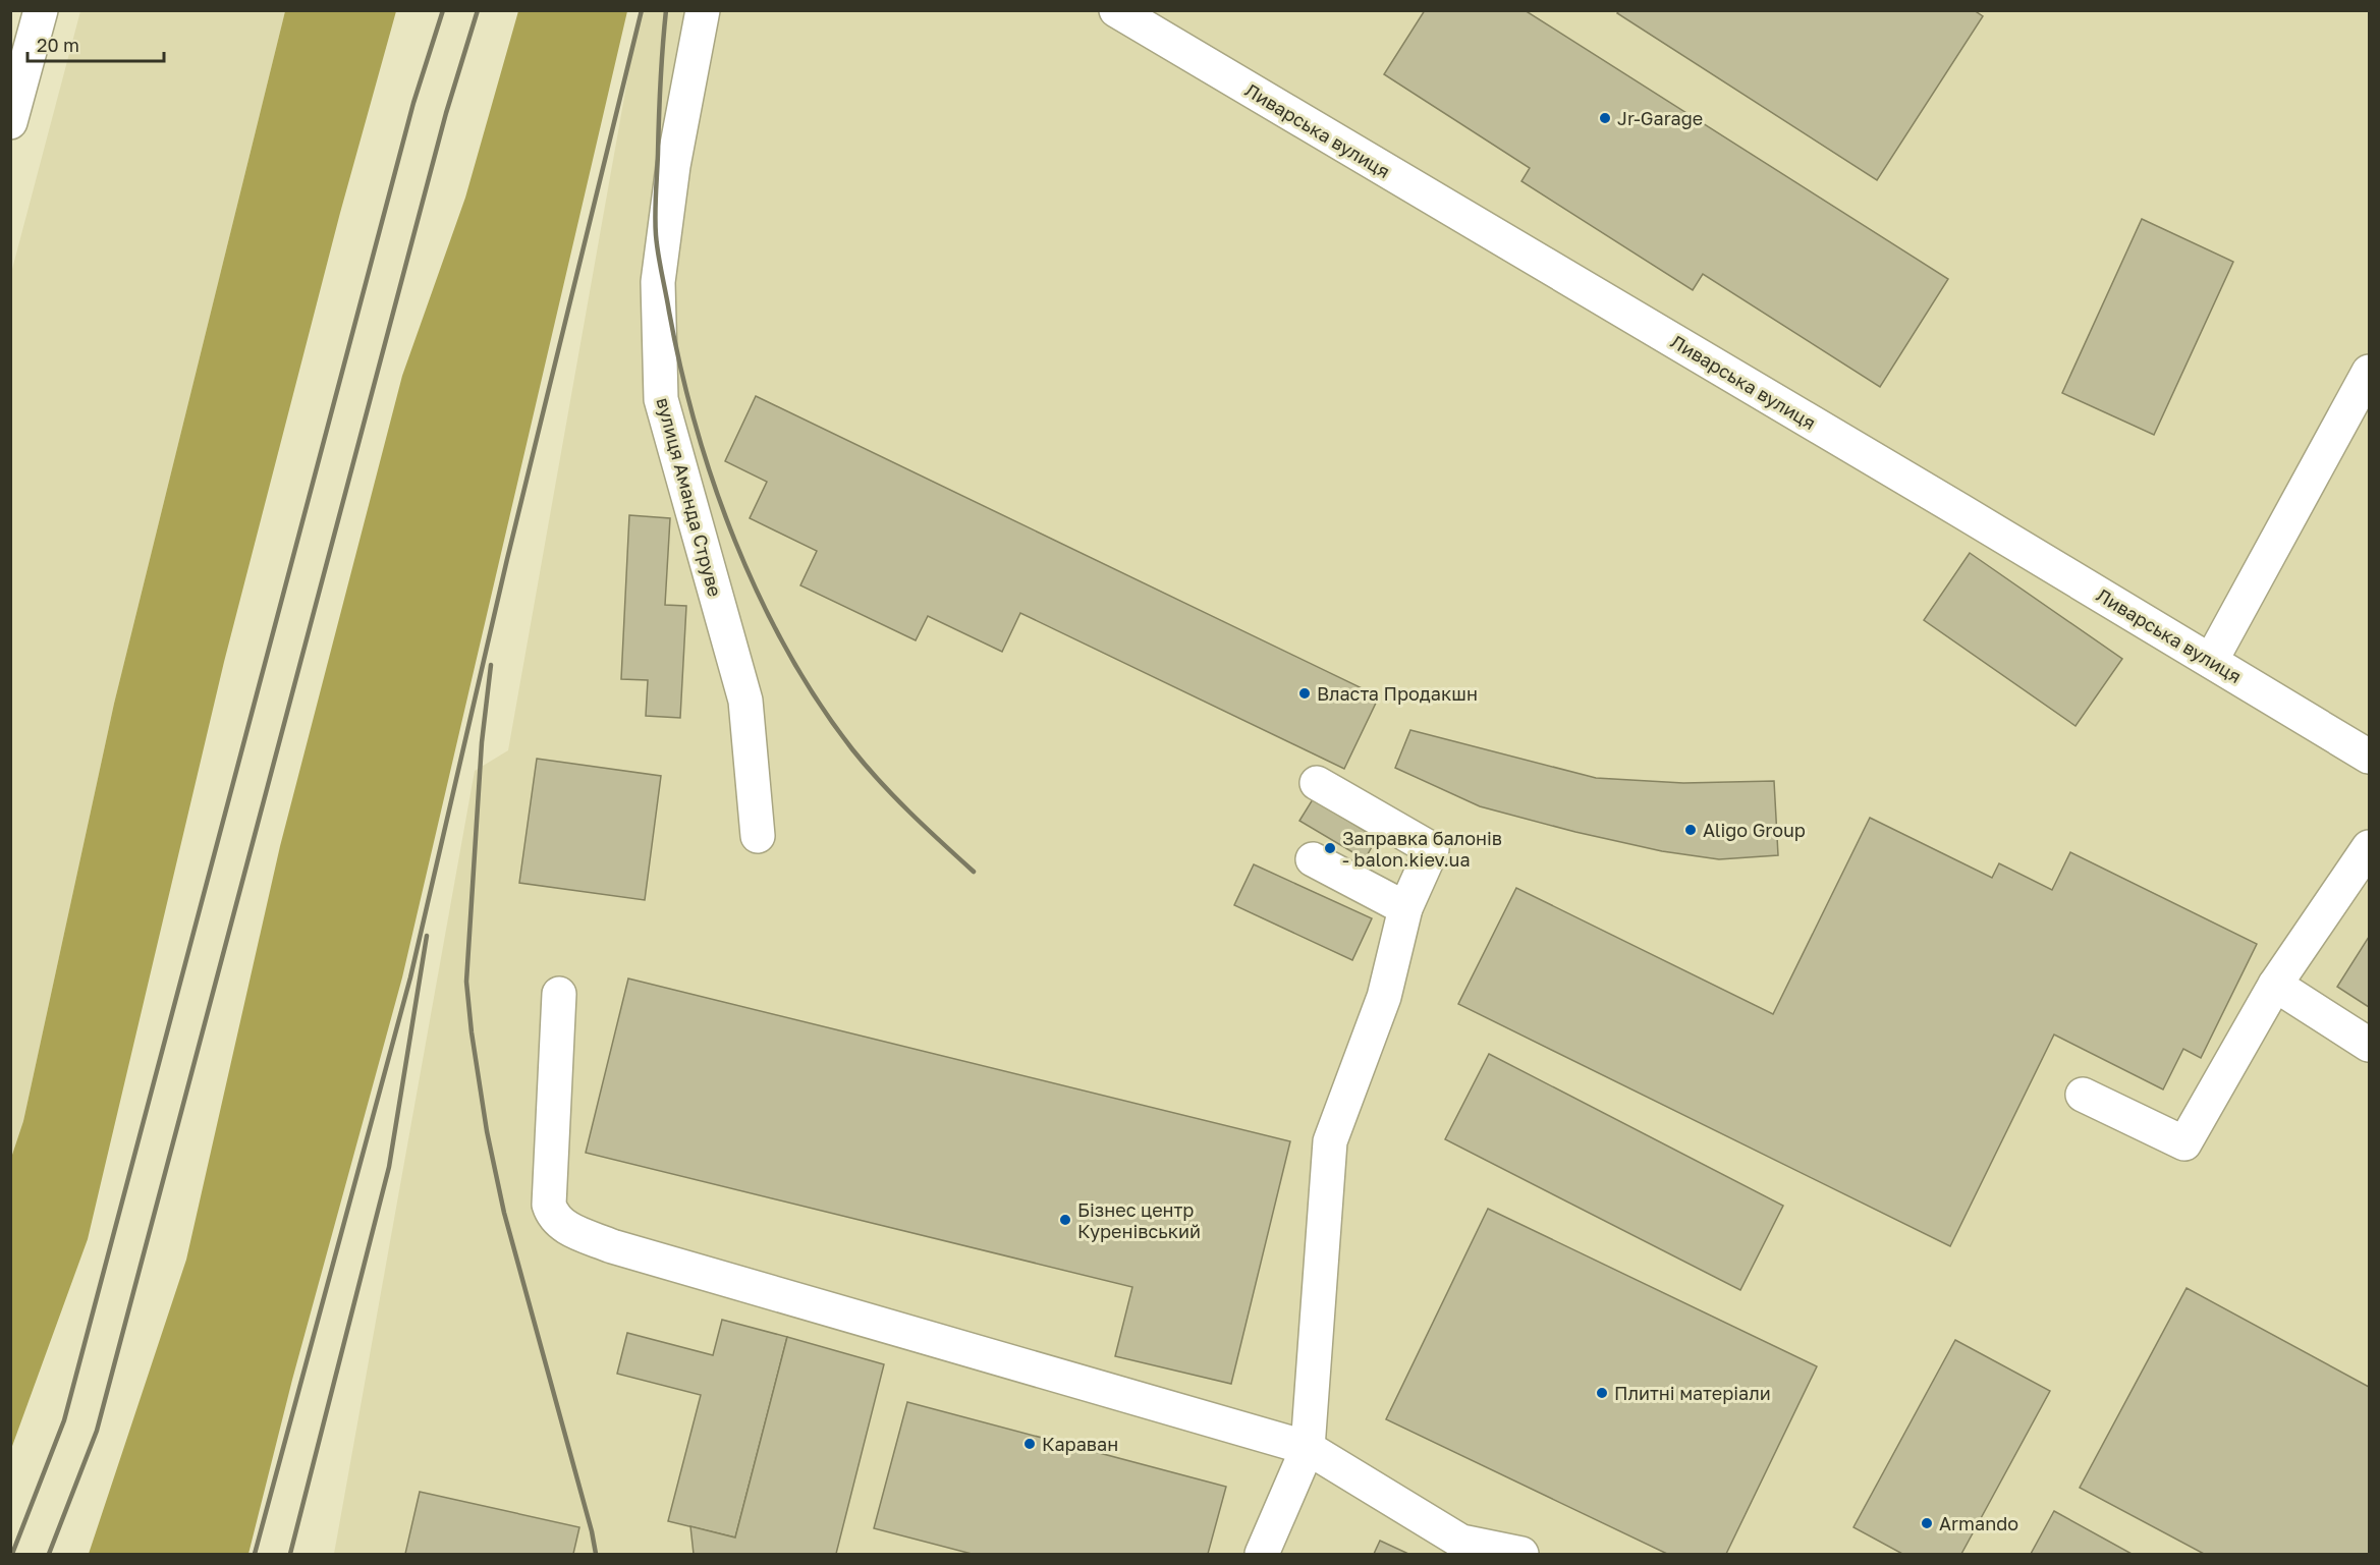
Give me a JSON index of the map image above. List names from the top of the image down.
{
  "streets": {
    "street": ["Ливарська вулиця", "вулиця Аманда Струве"]
  },
  "places": [
    "Jr-Garage",
    "Власта Продакшн",
    "Aligo Group",
    "Заправка балонів - balon.kiev.ua",
    "Бізнес центр Куренівський",
    "Плитні матеріали",
    "Караван",
    "Armando"
  ],
  "scale_bar": "20 m"
}
